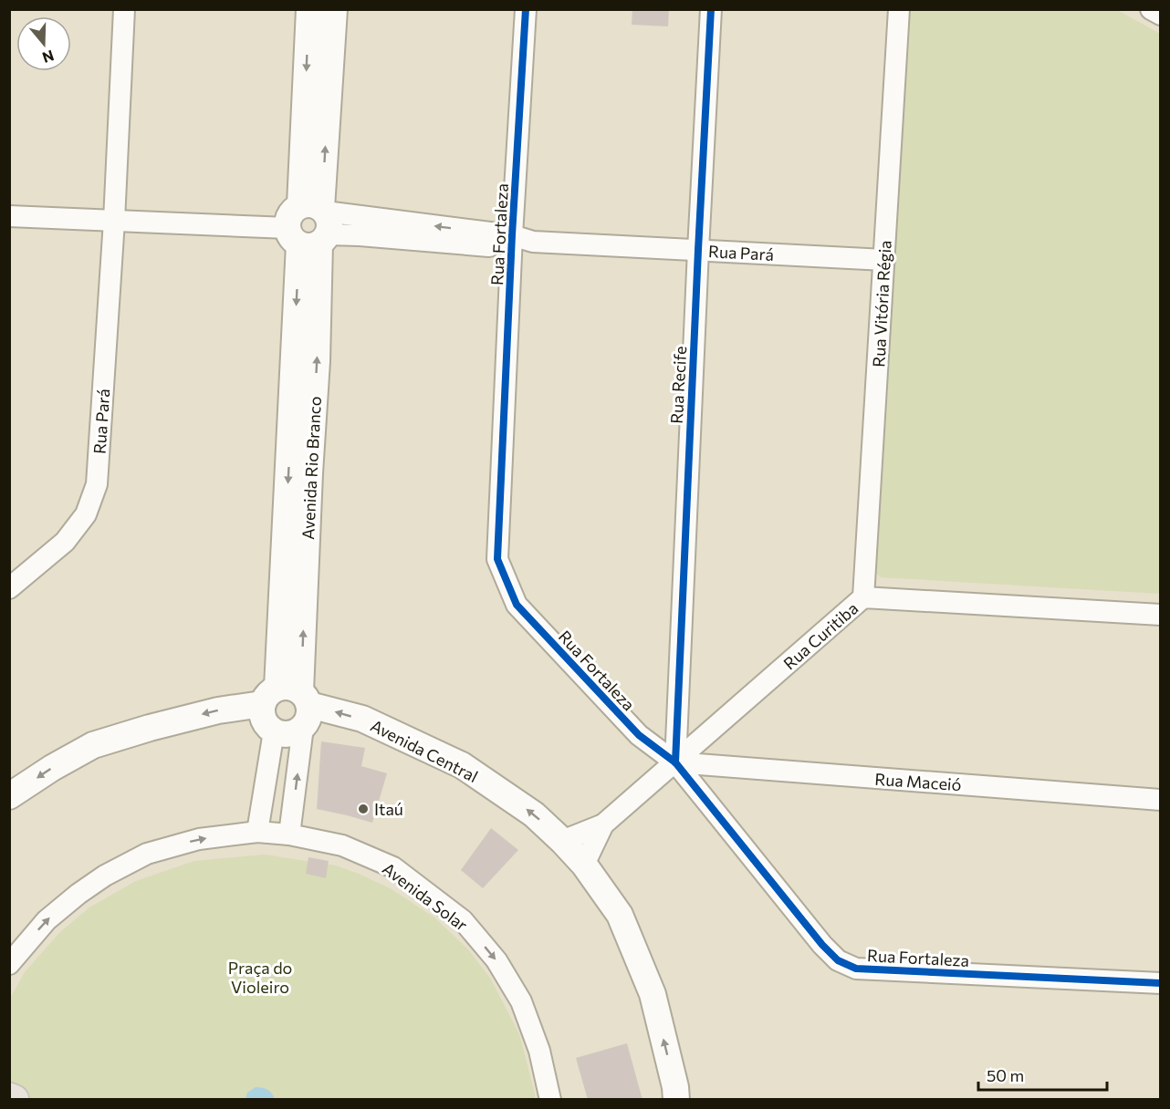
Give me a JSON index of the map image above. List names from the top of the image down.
{
  "streets": {
    "street": [
      "Rua Fortaleza",
      "Rua Pará",
      "Rua Vitória Régia",
      "Rua Recife",
      "Avenida Rio Branco",
      "Rua Curitiba",
      "Avenida Central",
      "Rua Maceió",
      "Avenida Solar"
    ]
  },
  "crossings": [
    ["Rua Fortaleza", "Rua Pará"],
    ["Rua Fortaleza", "Rua Recife"],
    ["Rua Fortaleza", "Rua Curitiba"],
    ["Rua Fortaleza", "Rua Maceió"],
    ["Rua Pará", "Rua Vitória Régia"],
    ["Rua Pará", "Rua Recife"],
    ["Rua Pará", "Avenida Rio Branco"],
    ["Rua Vitória Régia", "Rua Curitiba"],
    ["Rua Recife", "Rua Curitiba"],
    ["Rua Recife", "Rua Maceió"],
    ["Avenida Rio Branco", "Avenida Central"],
    ["Avenida Rio Branco", "Avenida Solar"],
    ["Rua Curitiba", "Avenida Central"],
    ["Rua Curitiba", "Rua Maceió"]
  ],
  "one_way": ["Avenida Central"],
  "parks": ["Praça do Violeiro"],
  "places": ["Itaú"],
  "scale_bar": "50 m",
  "north": "bottom"
}
